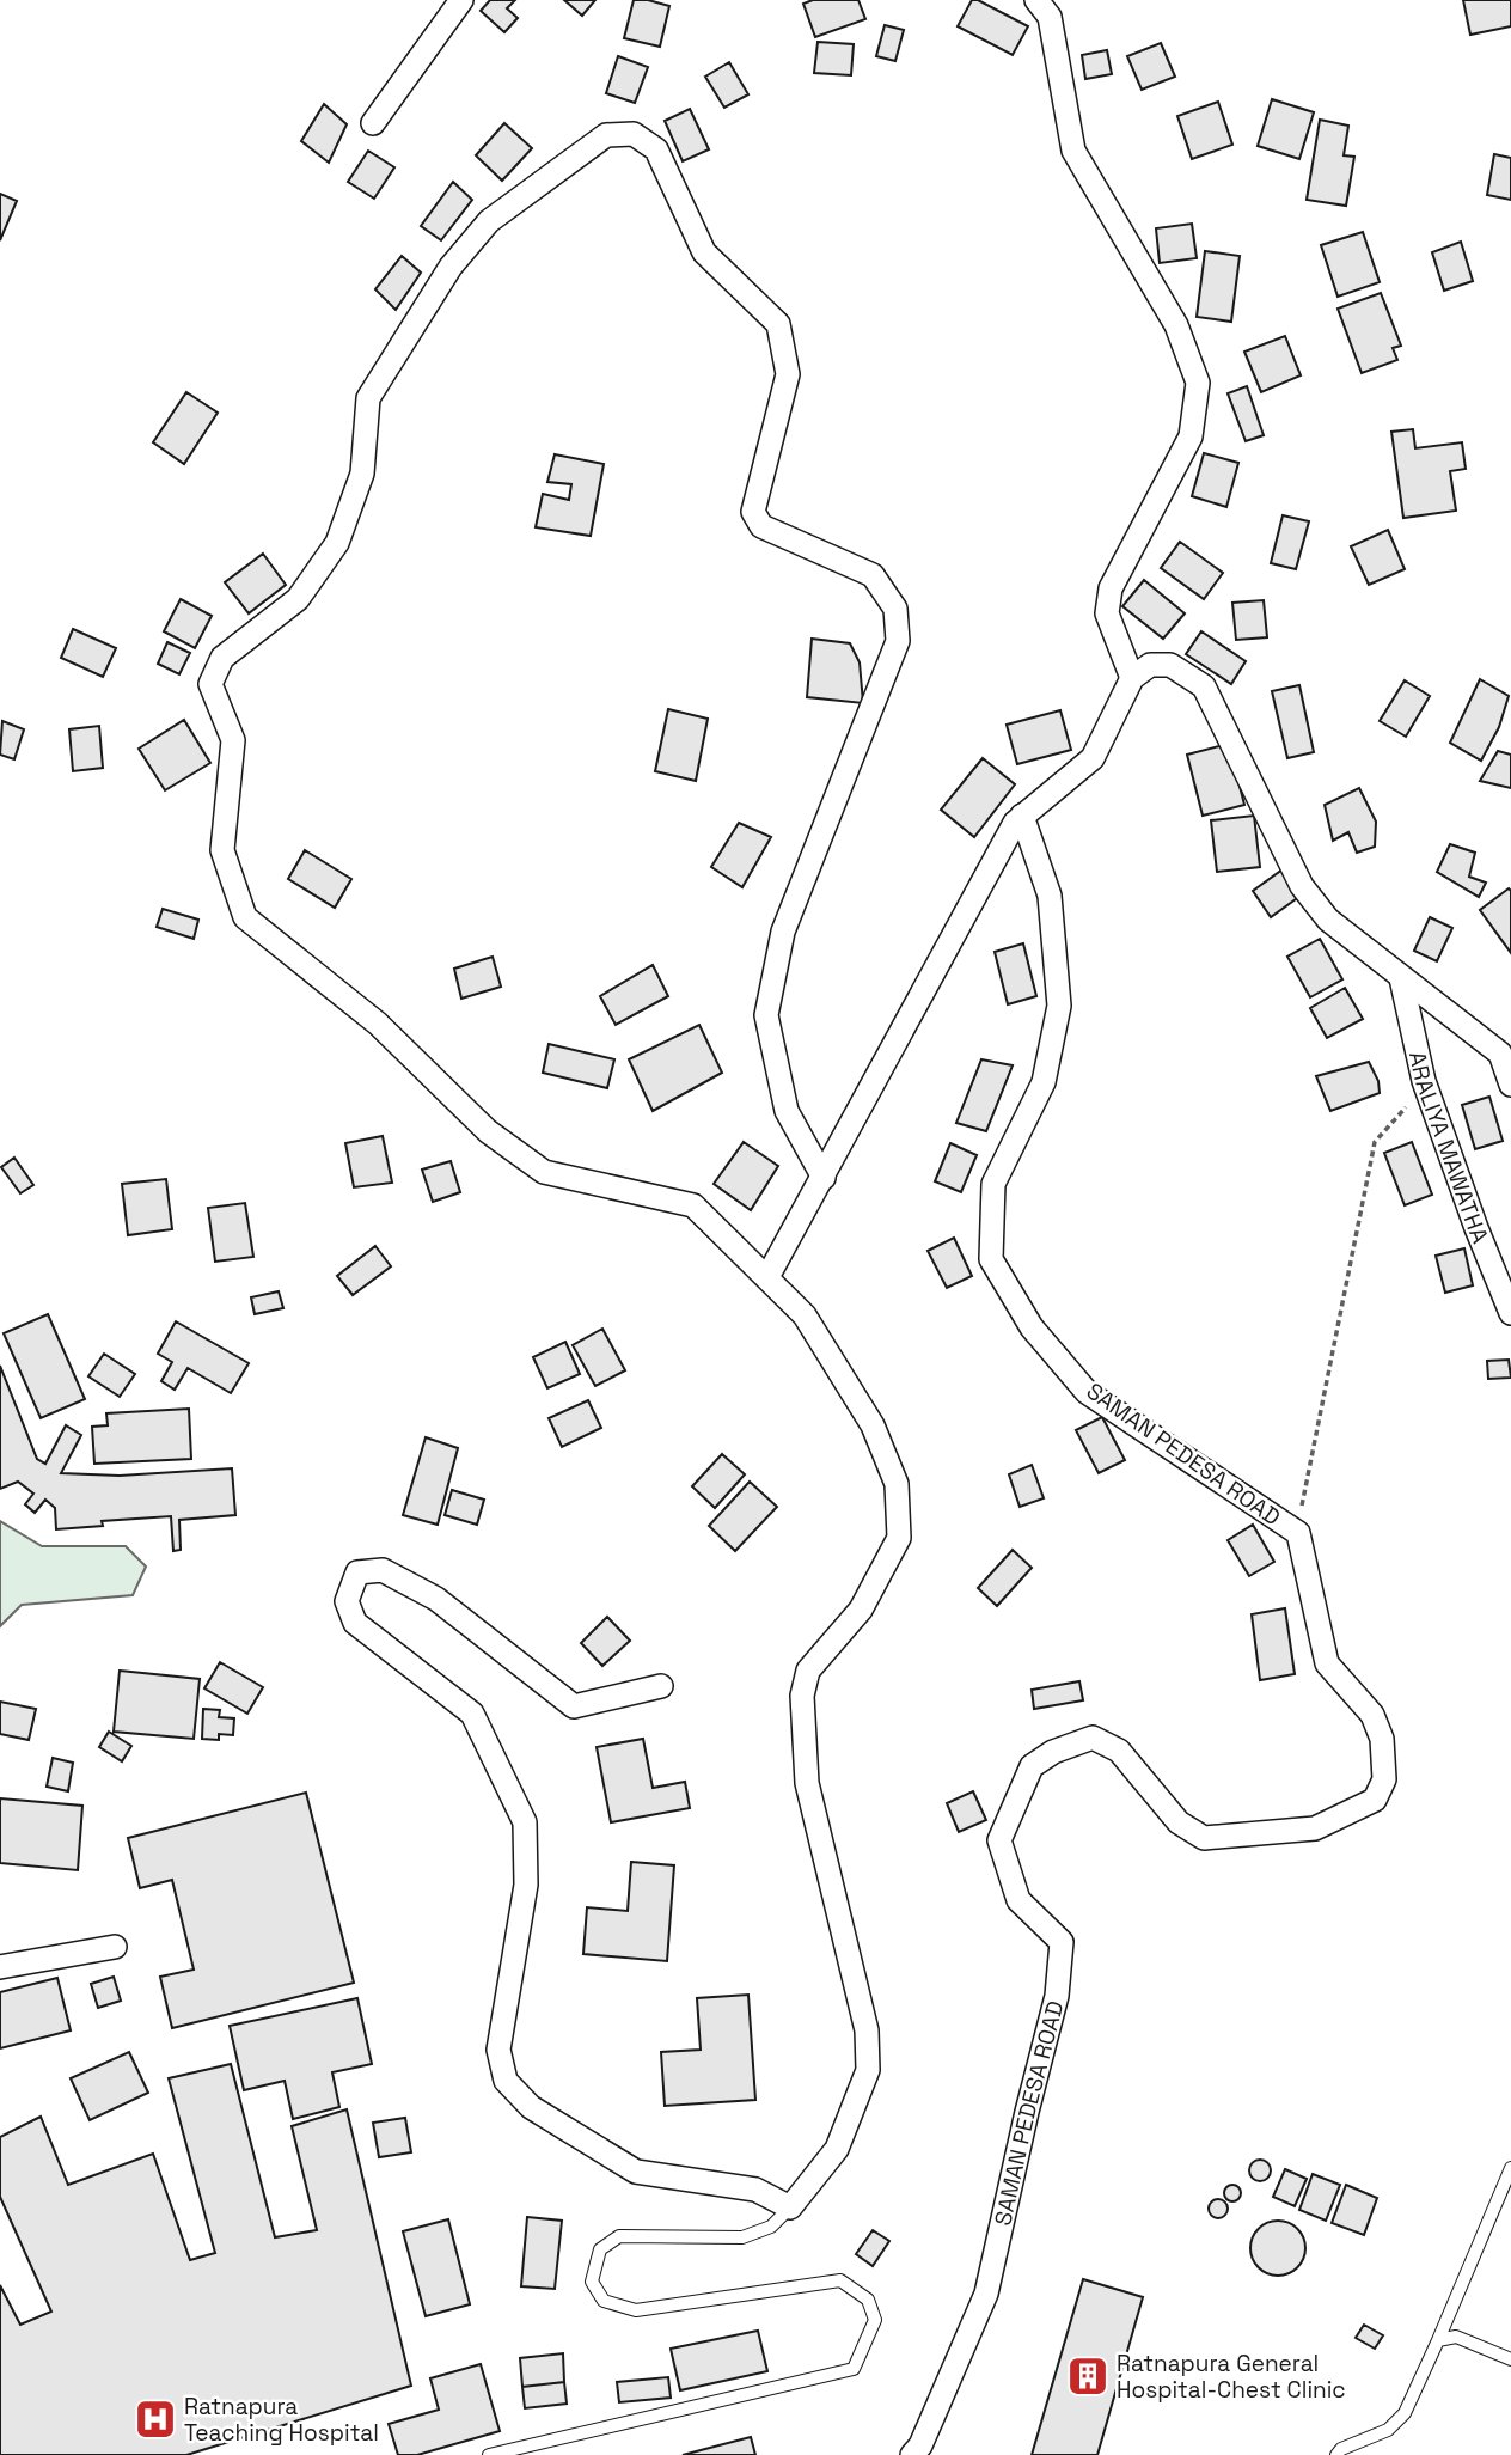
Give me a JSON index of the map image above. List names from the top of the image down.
{
  "streets": {
    "street": ["ARALIYA MAWATHA", "SAMAN PEDESA ROAD"]
  },
  "places": {
    "building": ["Ratnapura General Hospital-Chest Clinic"],
    "hospital": ["Ratnapura Teaching Hospital"]
  }
}
